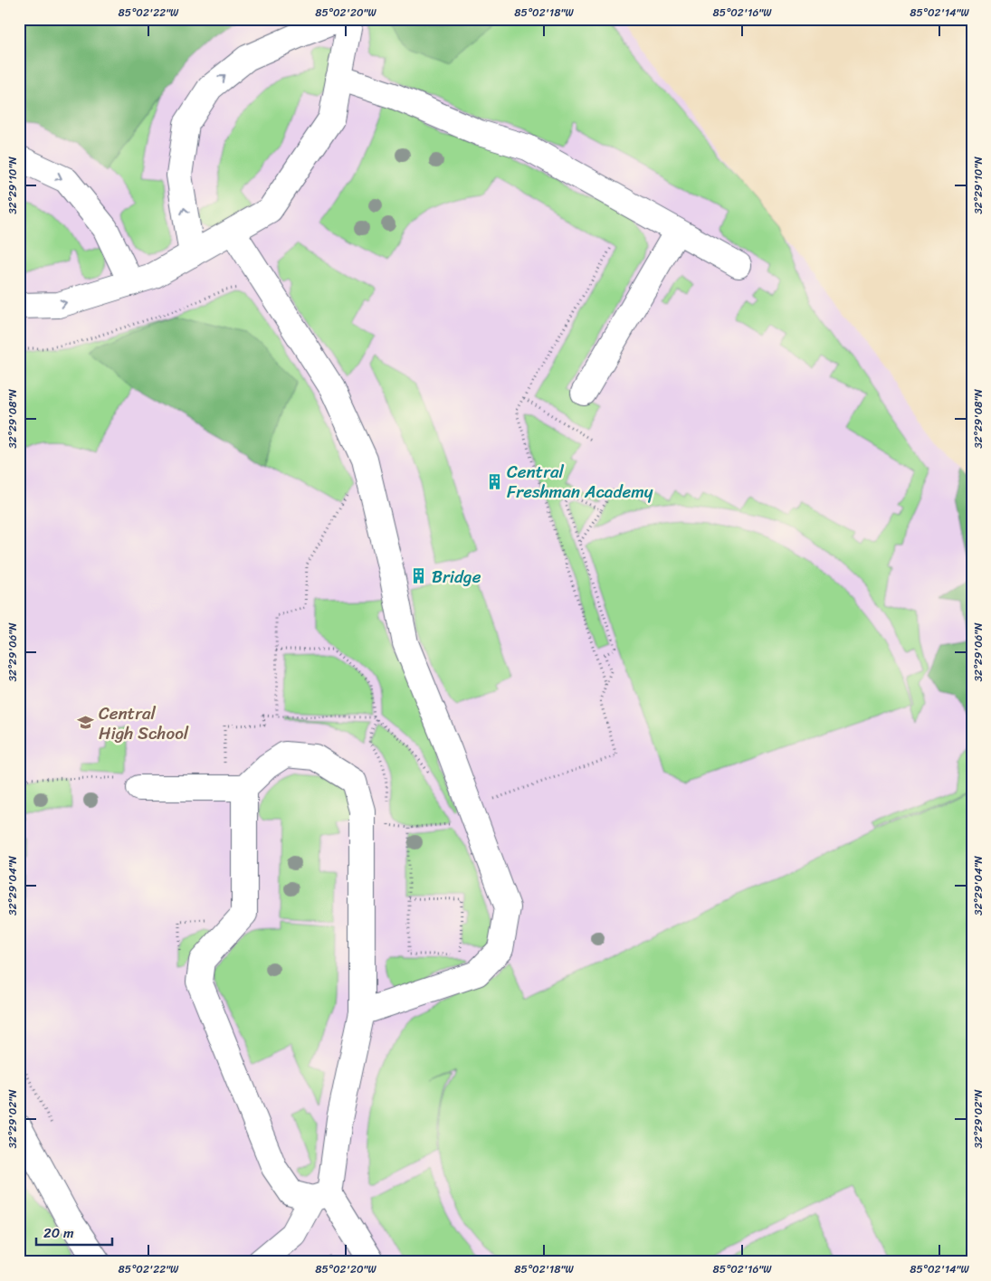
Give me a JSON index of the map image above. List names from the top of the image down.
{
  "places": {
    "building": ["Central Freshman Academy", "Bridge"],
    "school or university": ["Central High School"]
  },
  "scale_bar": "20 m",
  "coordinates": [
    "85°02'22\"W",
    "85°02'20\"W",
    "85°02'18\"W",
    "85°02'16\"W",
    "85°02'14\"W",
    "32°29'10\"N",
    "32°29'08\"N",
    "32°29'06\"N",
    "32°29'04\"N",
    "32°29'02\"N"
  ]
}
